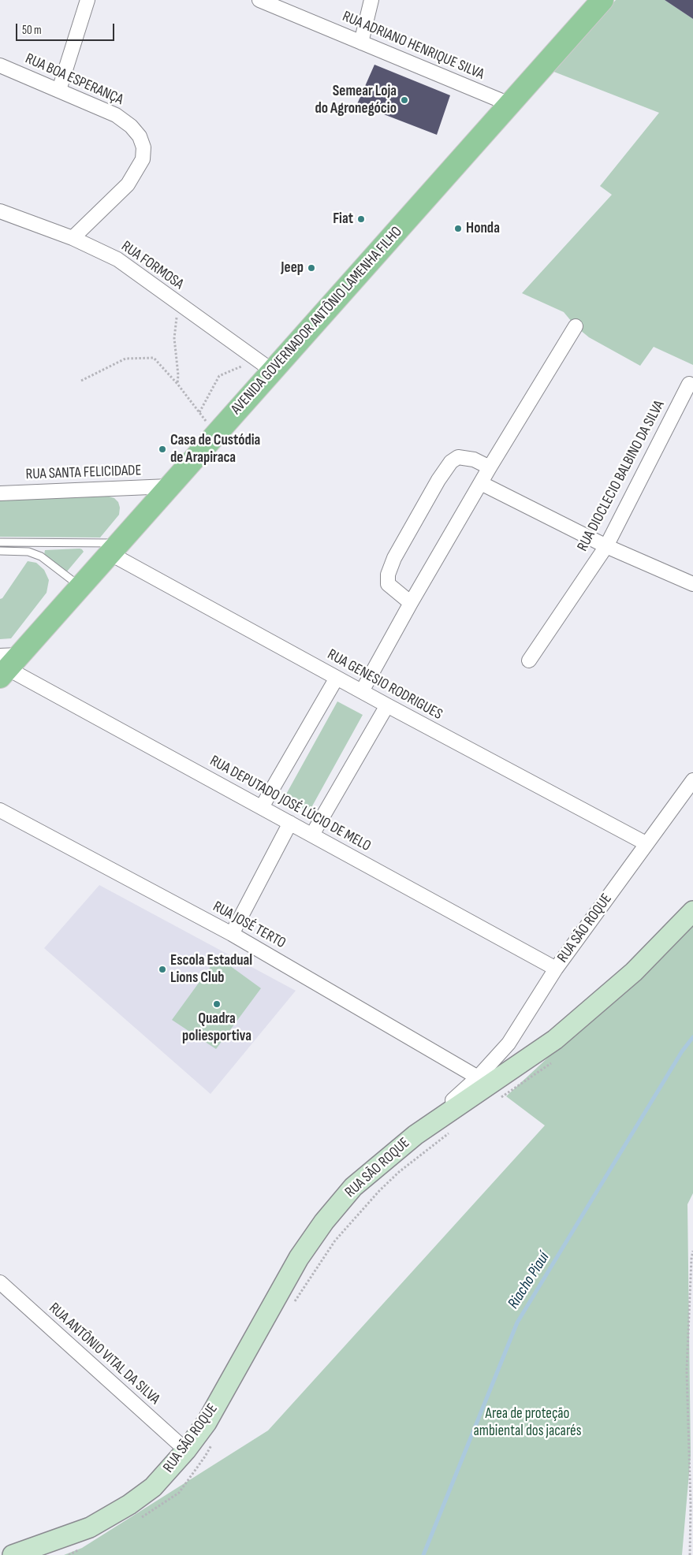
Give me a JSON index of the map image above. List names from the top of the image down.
{
  "streets": {
    "main road": ["AVENIDA GOVERNADOR ANTÔNIO LAMENHA FILHO", "RUA SÃO ROQUE"],
    "street": [
      "RUA ADRIANO HENRIQUE SILVA",
      "RUA BOA ESPERANÇA",
      "RUA FORMOSA",
      "RUA SANTA FELICIDADE",
      "RUA DIOCLECIO BALBINO DA SILVA",
      "RUA GENESIO RODRIGUES",
      "RUA DEPUTADO JOSÉ LÚCIO DE MELO",
      "RUA JOSÉ TERTO",
      "RUA ANTÔNIO VITAL DA SILVA"
    ]
  },
  "crossings": [
    ["RUA ADRIANO HENRIQUE SILVA", "AVENIDA GOVERNADOR ANTÔNIO LAMENHA FILHO"],
    ["RUA BOA ESPERANÇA", "RUA FORMOSA"],
    ["RUA FORMOSA", "AVENIDA GOVERNADOR ANTÔNIO LAMENHA FILHO"],
    ["AVENIDA GOVERNADOR ANTÔNIO LAMENHA FILHO", "RUA SANTA FELICIDADE"],
    ["AVENIDA GOVERNADOR ANTÔNIO LAMENHA FILHO", "RUA GENESIO RODRIGUES"],
    ["AVENIDA GOVERNADOR ANTÔNIO LAMENHA FILHO", "RUA DEPUTADO JOSÉ LÚCIO DE MELO"],
    ["RUA GENESIO RODRIGUES", "RUA SÃO ROQUE"],
    ["RUA DEPUTADO JOSÉ LÚCIO DE MELO", "RUA SÃO ROQUE"],
    ["RUA JOSÉ TERTO", "RUA SÃO ROQUE"],
    ["RUA SÃO ROQUE", "RUA ANTÔNIO VITAL DA SILVA"]
  ],
  "water": ["Riacho Piauí"],
  "parks": ["Area de proteção ambiental dos jacarés"],
  "places": [
    "Semear Loja do Agronegócio",
    "Fiat",
    "Honda",
    "Jeep",
    "Casa de Custódia de Arapiraca",
    "Escola Estadual Lions Club",
    "Quadra poliesportiva"
  ],
  "scale_bar": "50 m"
}
